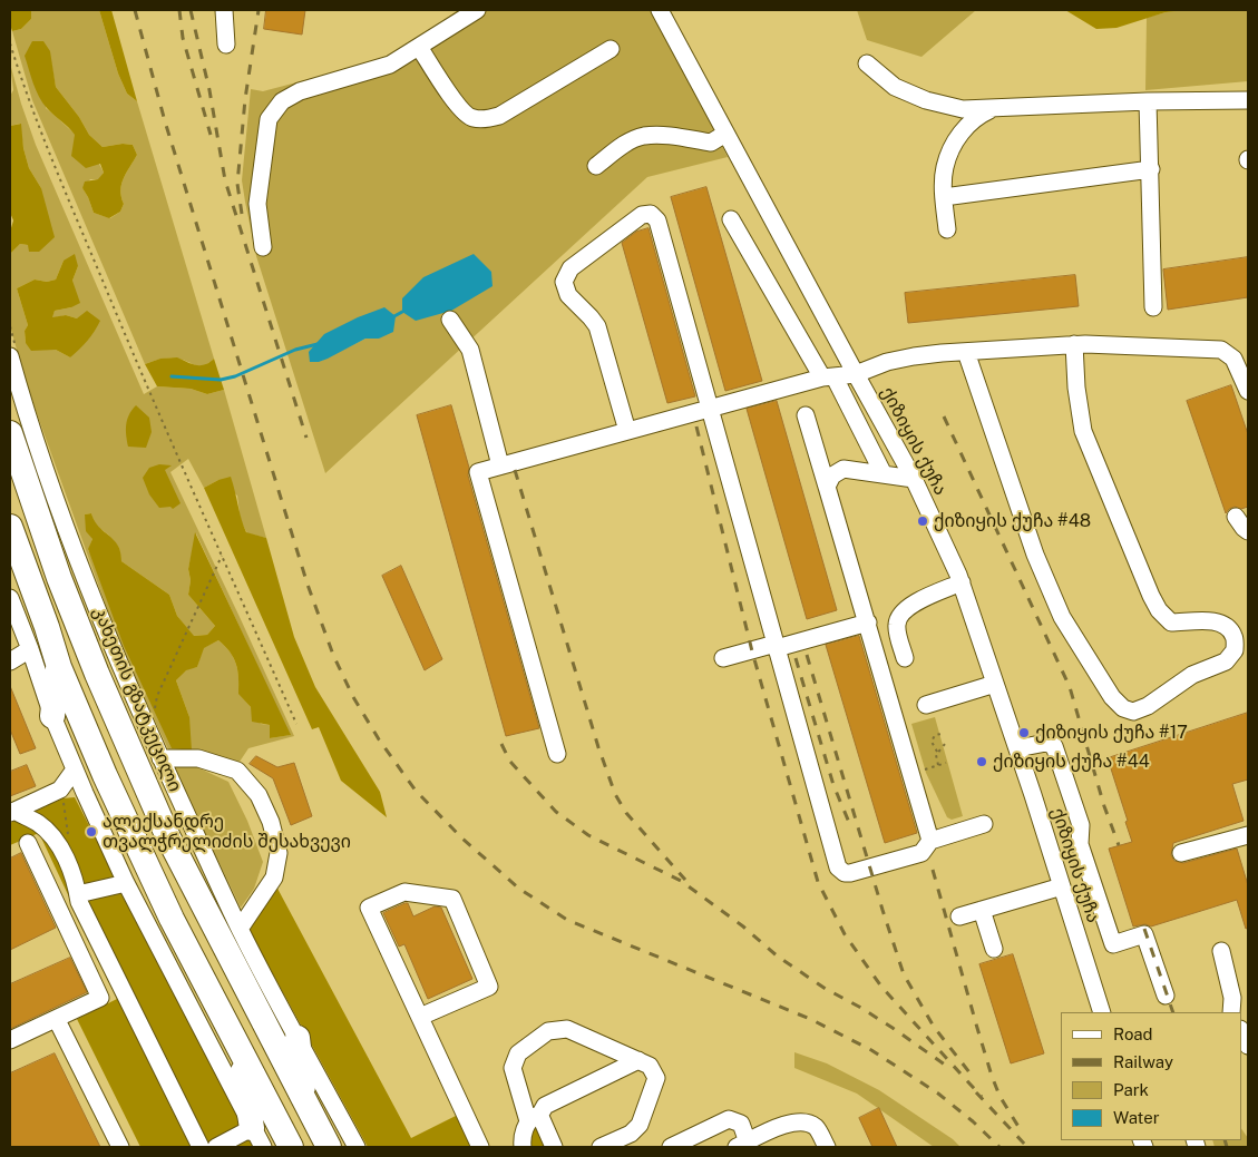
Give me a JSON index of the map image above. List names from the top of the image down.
{
  "streets": {
    "highway": ["კახეთის გზატკეცილი"],
    "street": ["ქიზიყის ქუჩა"]
  },
  "places": [
    "ქიზიყის ქუჩა #48",
    "ქიზიყის ქუჩა #17",
    "ქიზიყის ქუჩა #44",
    "ალექსანდრე თვალჭრელიძის შესახვევი"
  ],
  "legend": [
    "Road",
    "Railway",
    "Park",
    "Water"
  ]
}
